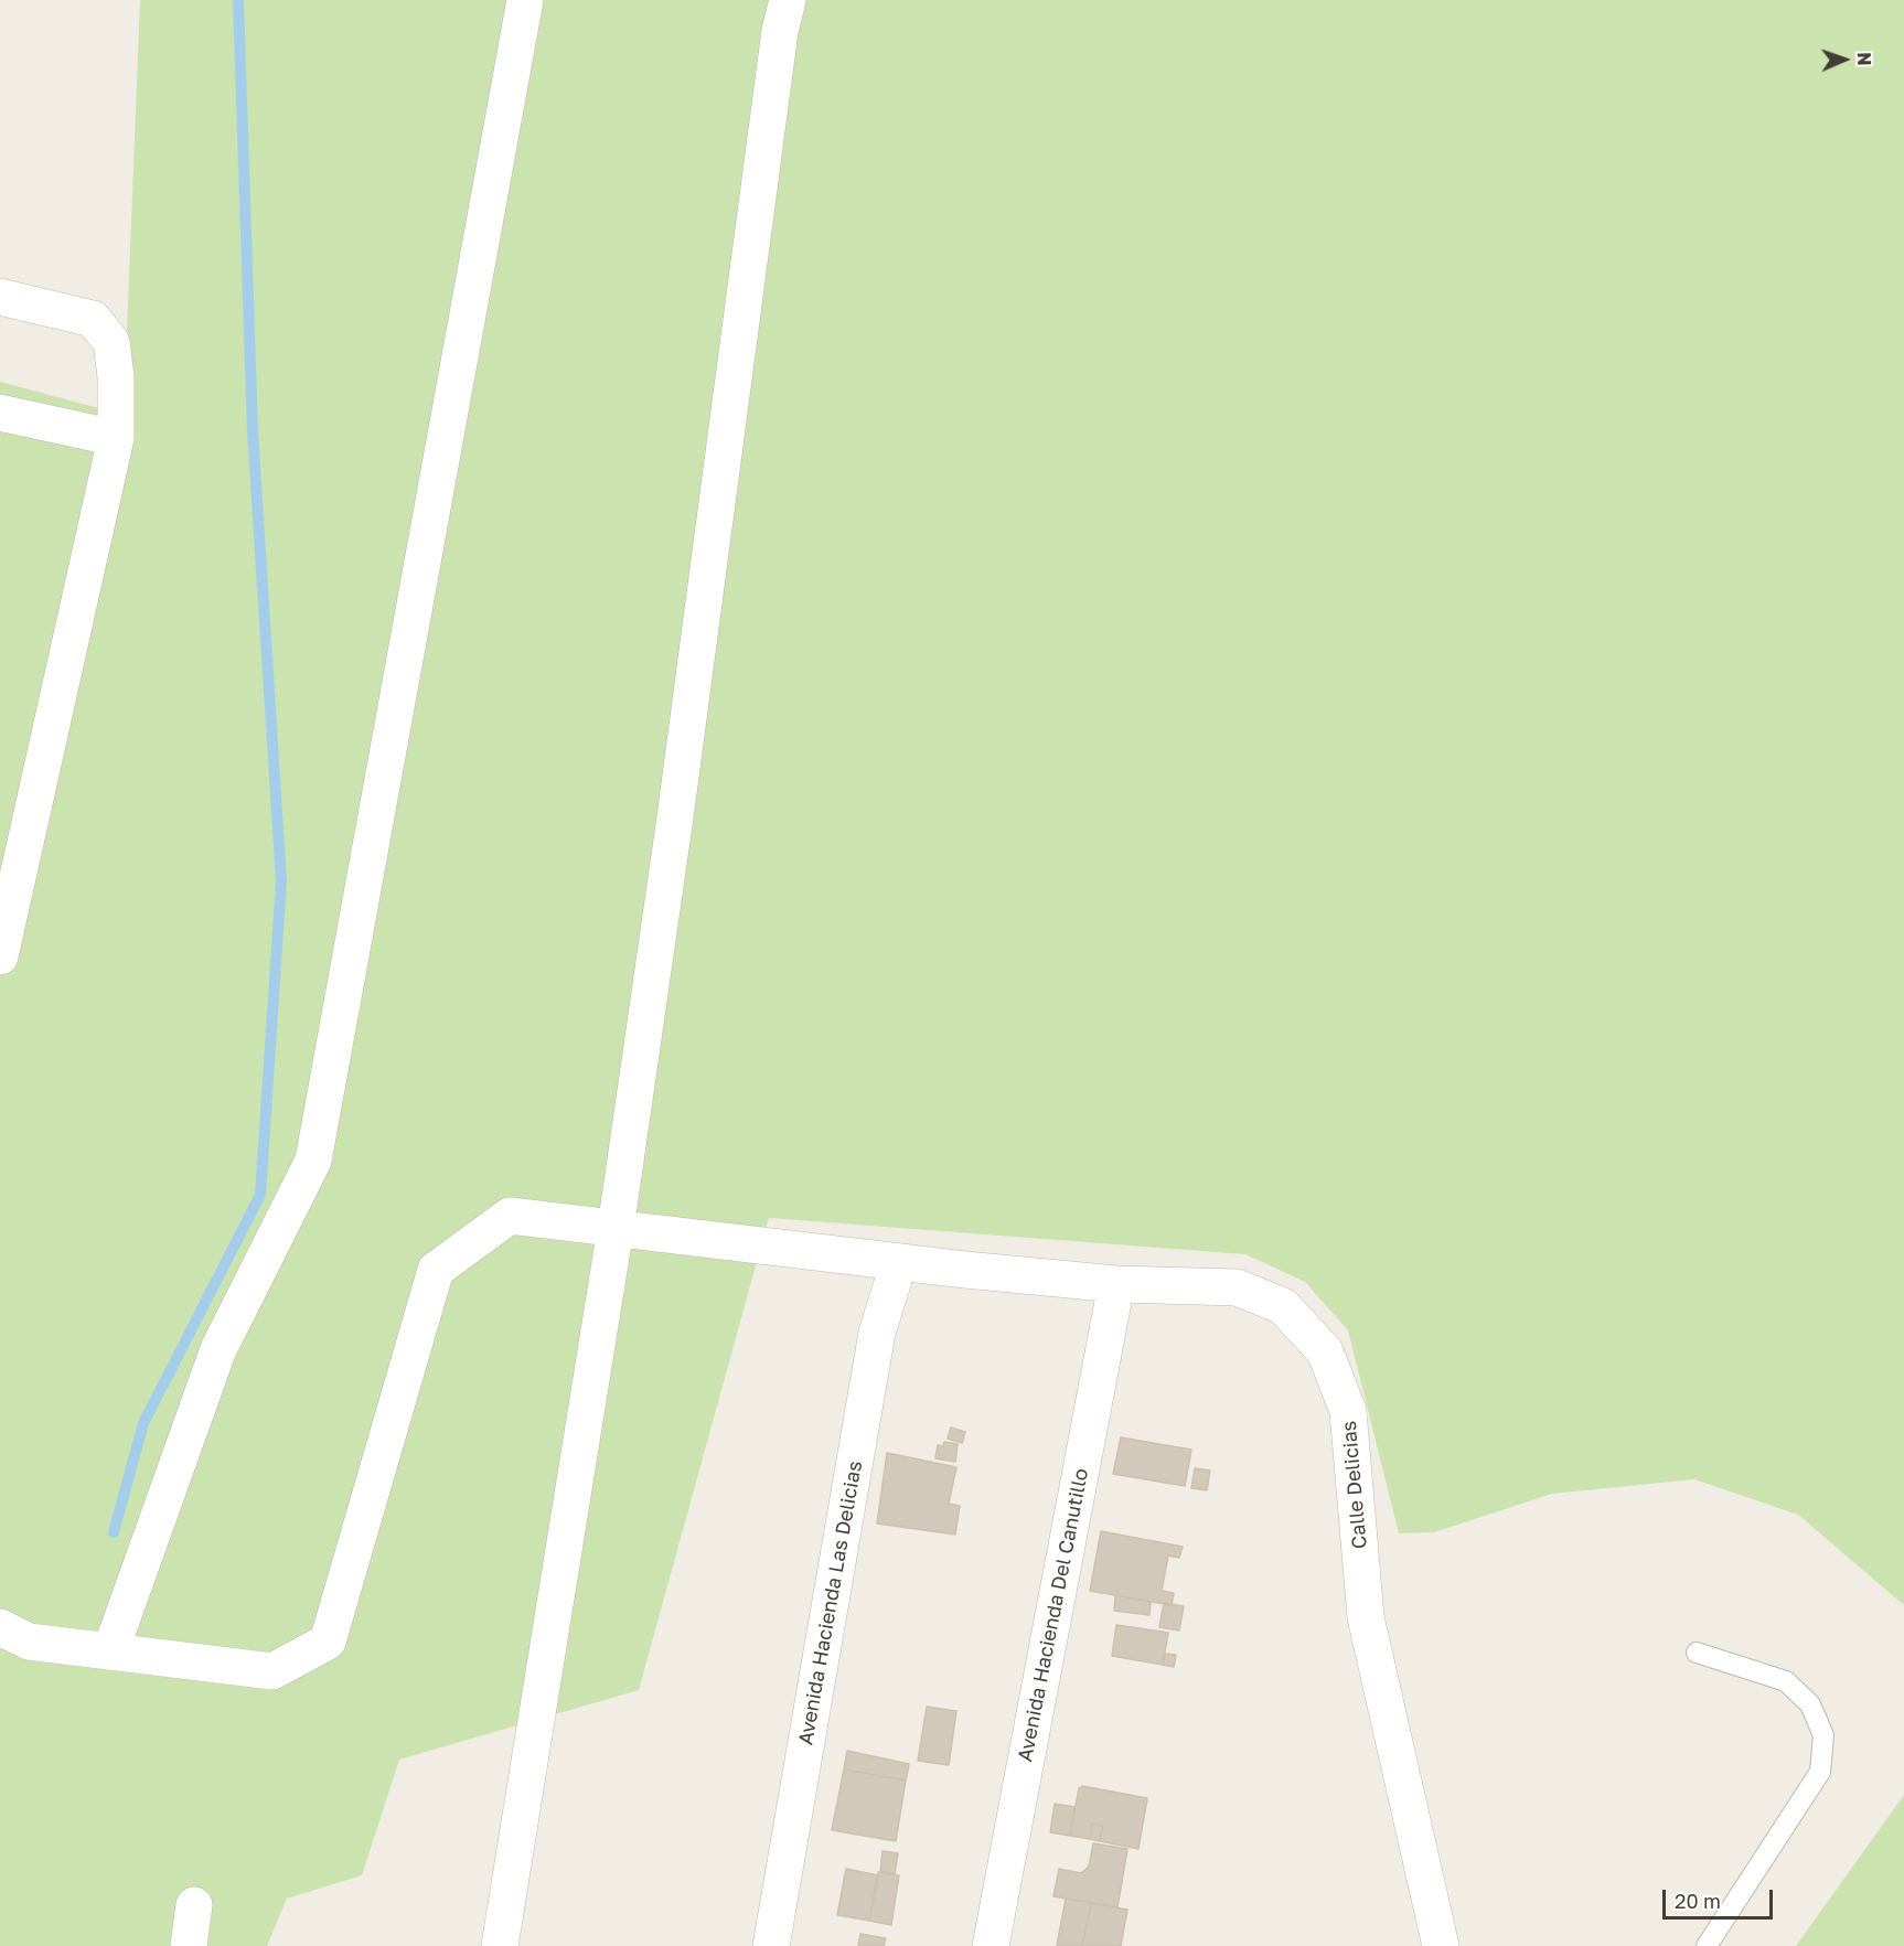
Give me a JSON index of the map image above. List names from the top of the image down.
{
  "streets": {
    "street": ["Calle Delicias", "Avenida Hacienda Las Delicias", "Avenida Hacienda Del Canutillo"]
  },
  "crossings": [
    ["Calle Delicias", "Avenida Hacienda Las Delicias"],
    ["Calle Delicias", "Avenida Hacienda Del Canutillo"]
  ],
  "scale_bar": "20 m",
  "north": "right"
}
